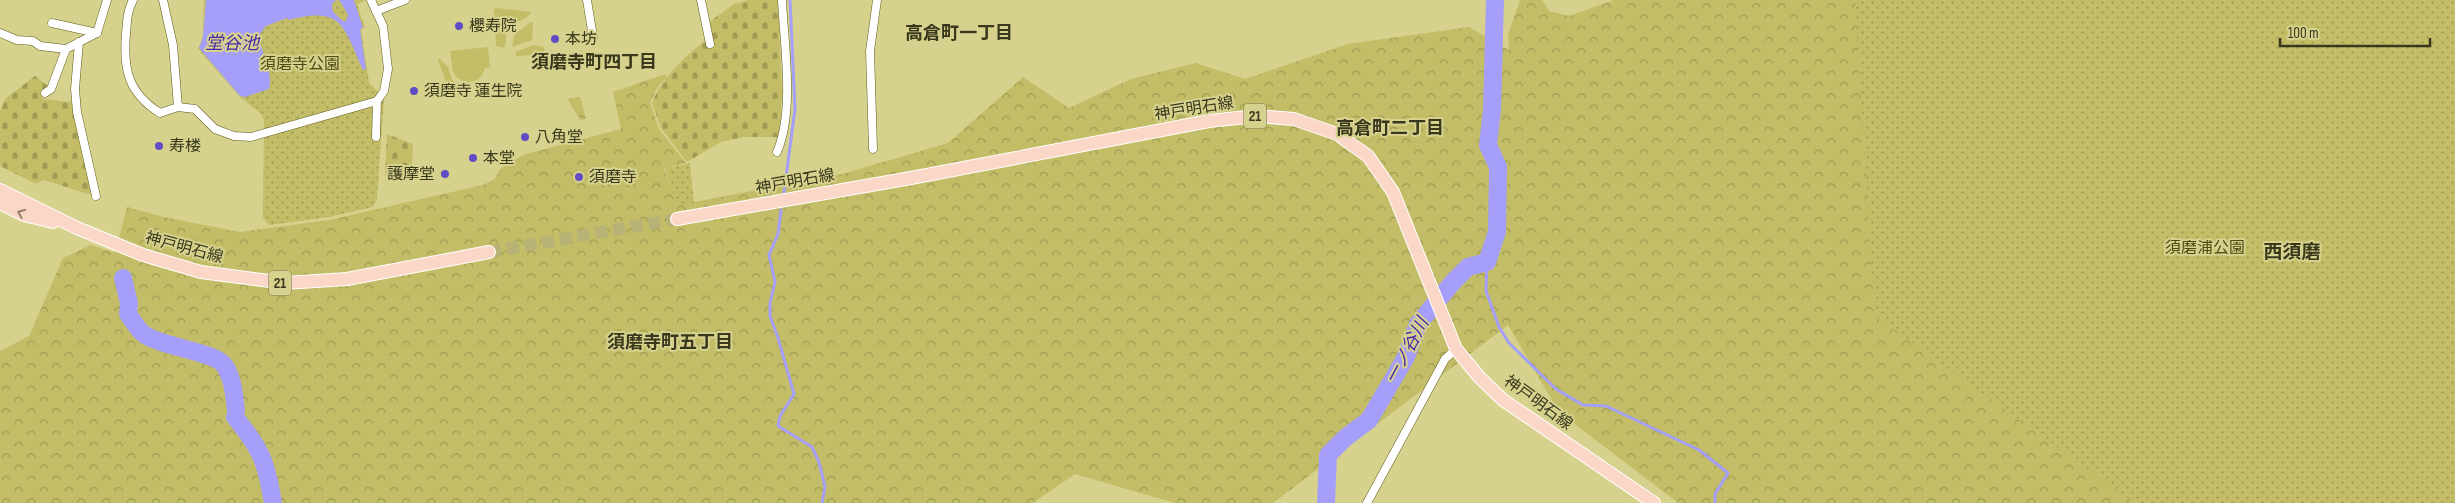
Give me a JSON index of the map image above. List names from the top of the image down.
{
  "streets": {
    "main road": ["神戸明石線", "21"]
  },
  "districts": [
    "高倉町一丁目",
    "須磨寺町四丁目",
    "高倉町二丁目",
    "西須磨",
    "須磨寺町五丁目"
  ],
  "water": ["堂谷池", "一ノ谷川"],
  "parks": ["須磨寺公園", "須磨浦公園"],
  "places": [
    "櫻寿院",
    "本坊",
    "須磨寺 蓮生院",
    "八角堂",
    "寿楼",
    "本堂",
    "護摩堂",
    "須磨寺"
  ],
  "scale_bar": "100 m"
}
